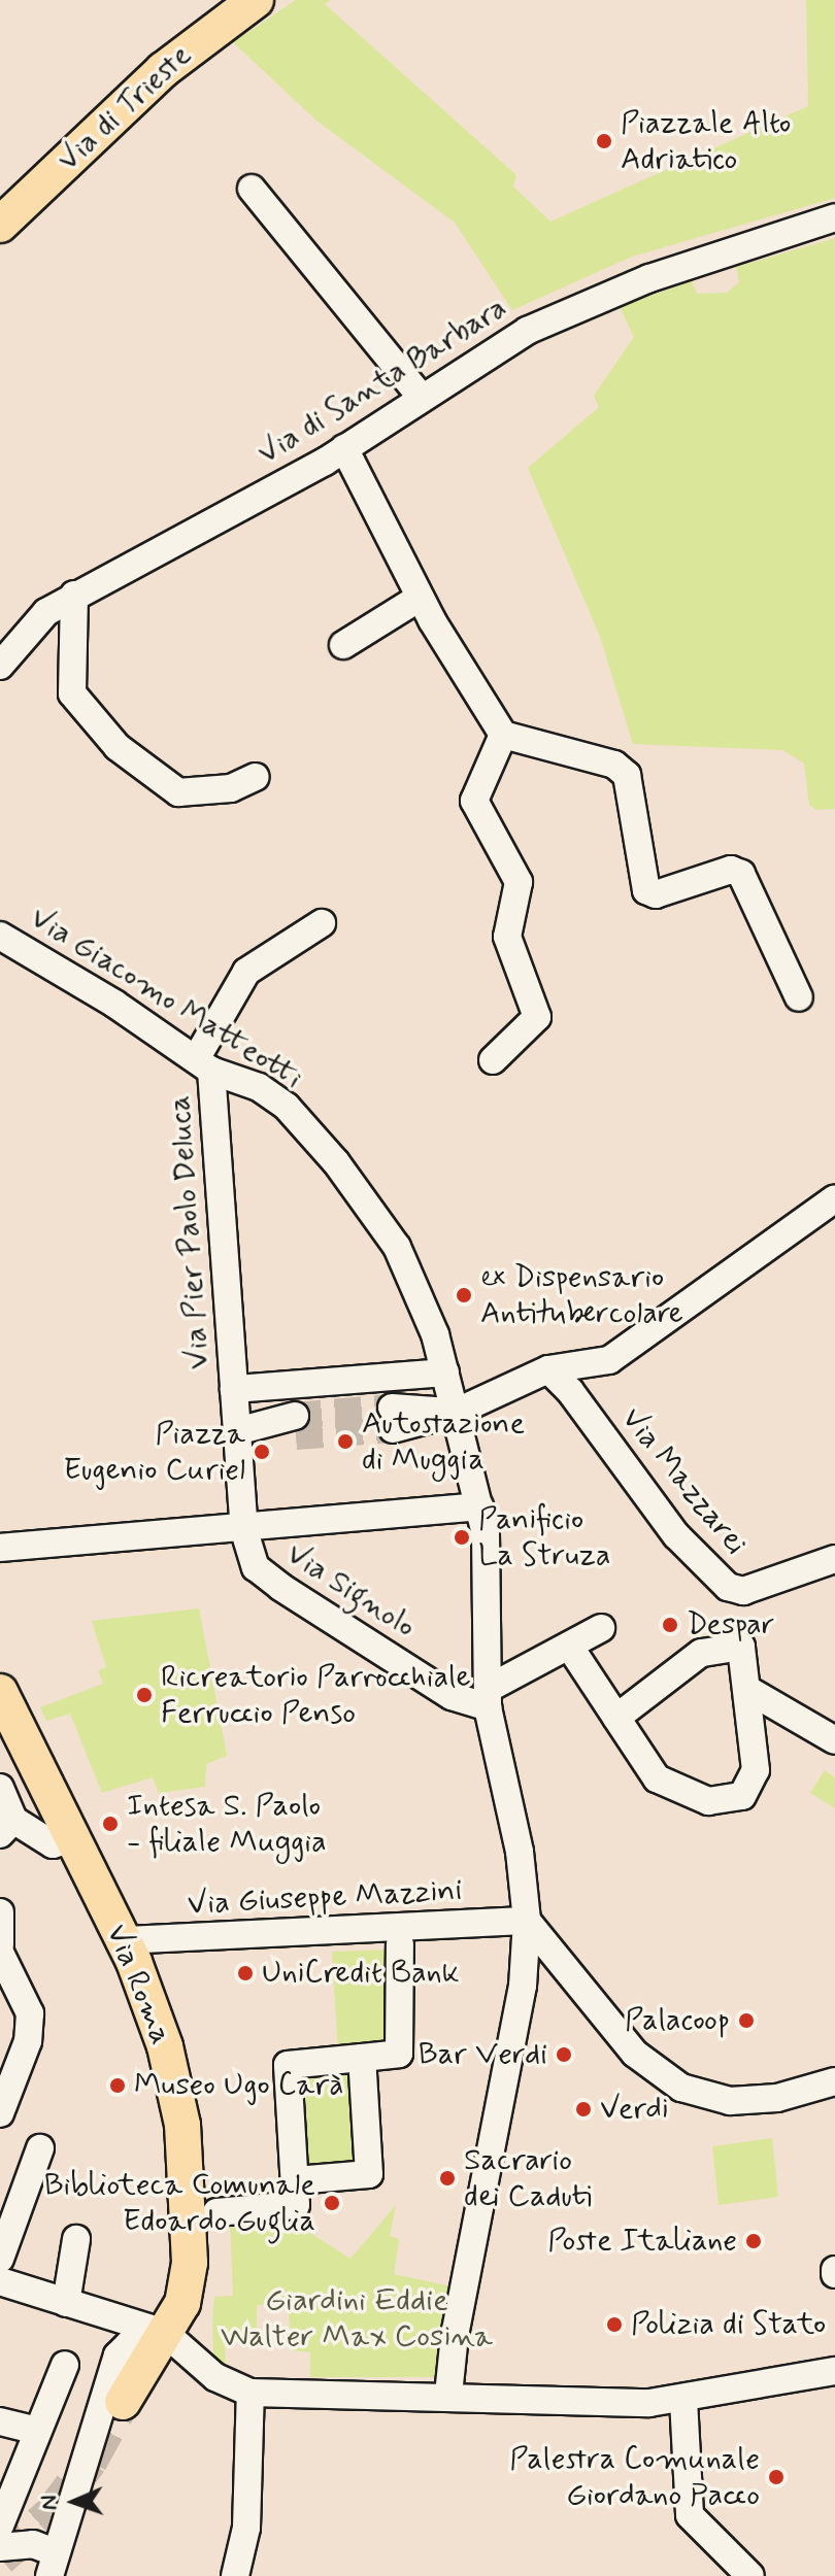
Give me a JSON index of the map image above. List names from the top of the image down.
{
  "streets": {
    "main road": ["Via di Trieste", "Via Roma"],
    "street": [
      "Via di Santa Barbara",
      "Via Giacomo Matteotti",
      "Via Pier Paolo Deluca",
      "Via Mazzarei",
      "Via Signolo",
      "Via Giuseppe Mazzini"
    ]
  },
  "crossings": [
    ["Via Giacomo Matteotti", "Via Pier Paolo Deluca"],
    ["Via Giacomo Matteotti", "Via Signolo"],
    ["Via Giacomo Matteotti", "Via Giuseppe Mazzini"],
    ["Via Pier Paolo Deluca", "Via Signolo"],
    ["Via Giuseppe Mazzini", "Via Roma"]
  ],
  "parks": ["Giardini Eddie Walter Max Cosina"],
  "places": [
    "Piazzale Alto Adriatico",
    "ex Dispensario Antitubercolare",
    "Autostazione di Muggia",
    "Piazza Eugenio Curiel",
    "Panificio La Struza",
    "Despar",
    "Ricreatorio Parrocchiale Ferruccio Penso",
    "Intesa S. Paolo - filiale Muggia",
    "UniCredit Bank",
    "Palacoop",
    "Bar Verdi",
    "Museo Ugo Carà",
    "Verdi",
    "Sacrario dei Caduti",
    "Biblioteca Comunale Edoardo Guglia",
    "Poste Italiane",
    "Polizia di Stato",
    "Palestra Comunale Giordano Pacco"
  ],
  "north": "left"
}
